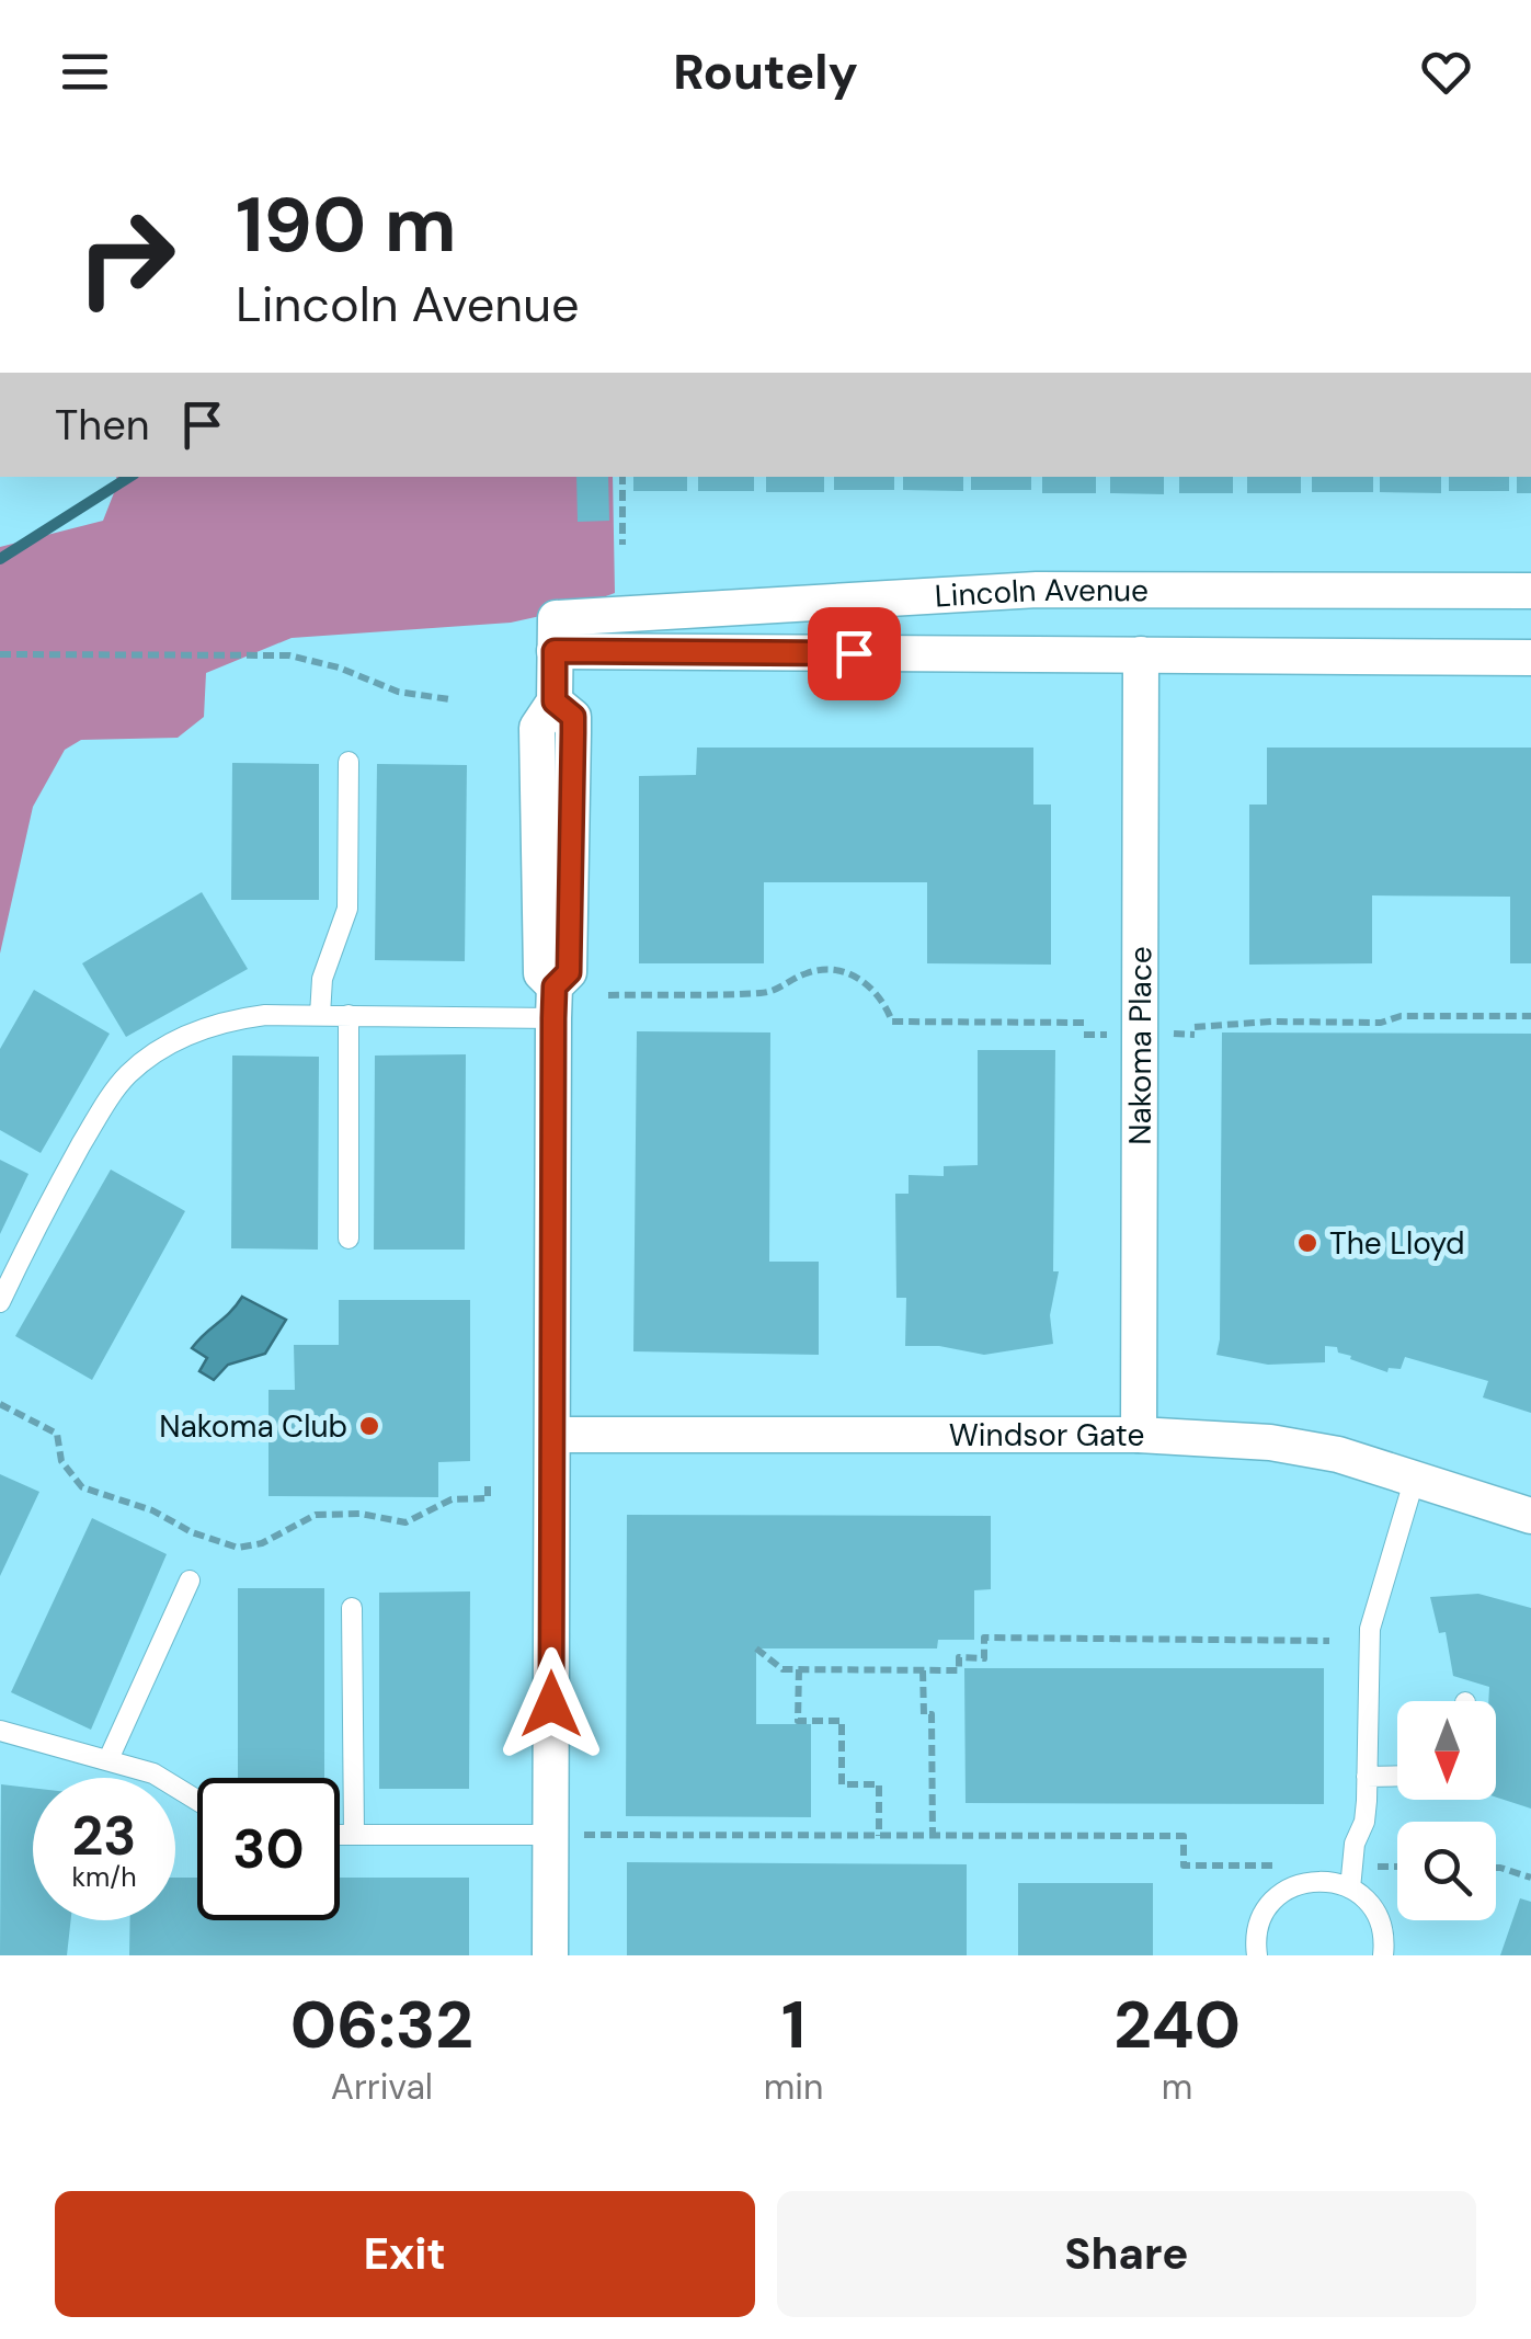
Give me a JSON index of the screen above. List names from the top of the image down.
{
  "streets": {
    "street": ["Lincoln Avenue", "Nakoma Place", "Windsor Gate"]
  },
  "crossings": [
    ["Lincoln Avenue", "Nakoma Place"],
    ["Nakoma Place", "Windsor Gate"]
  ],
  "places": ["The Lloyd", "Nakoma Club"],
  "north": "bottom",
  "page": {
    "header": "Routely",
    "turn": ["190 m", "Lincoln Avenue"],
    "then": "Then",
    "speed": "23 km/h",
    "limit": "30",
    "eta": [
      "06:32",
      "Arrival",
      "1",
      "min",
      "240",
      "m"
    ],
    "buttons": ["Exit", "Share"]
  }
}
